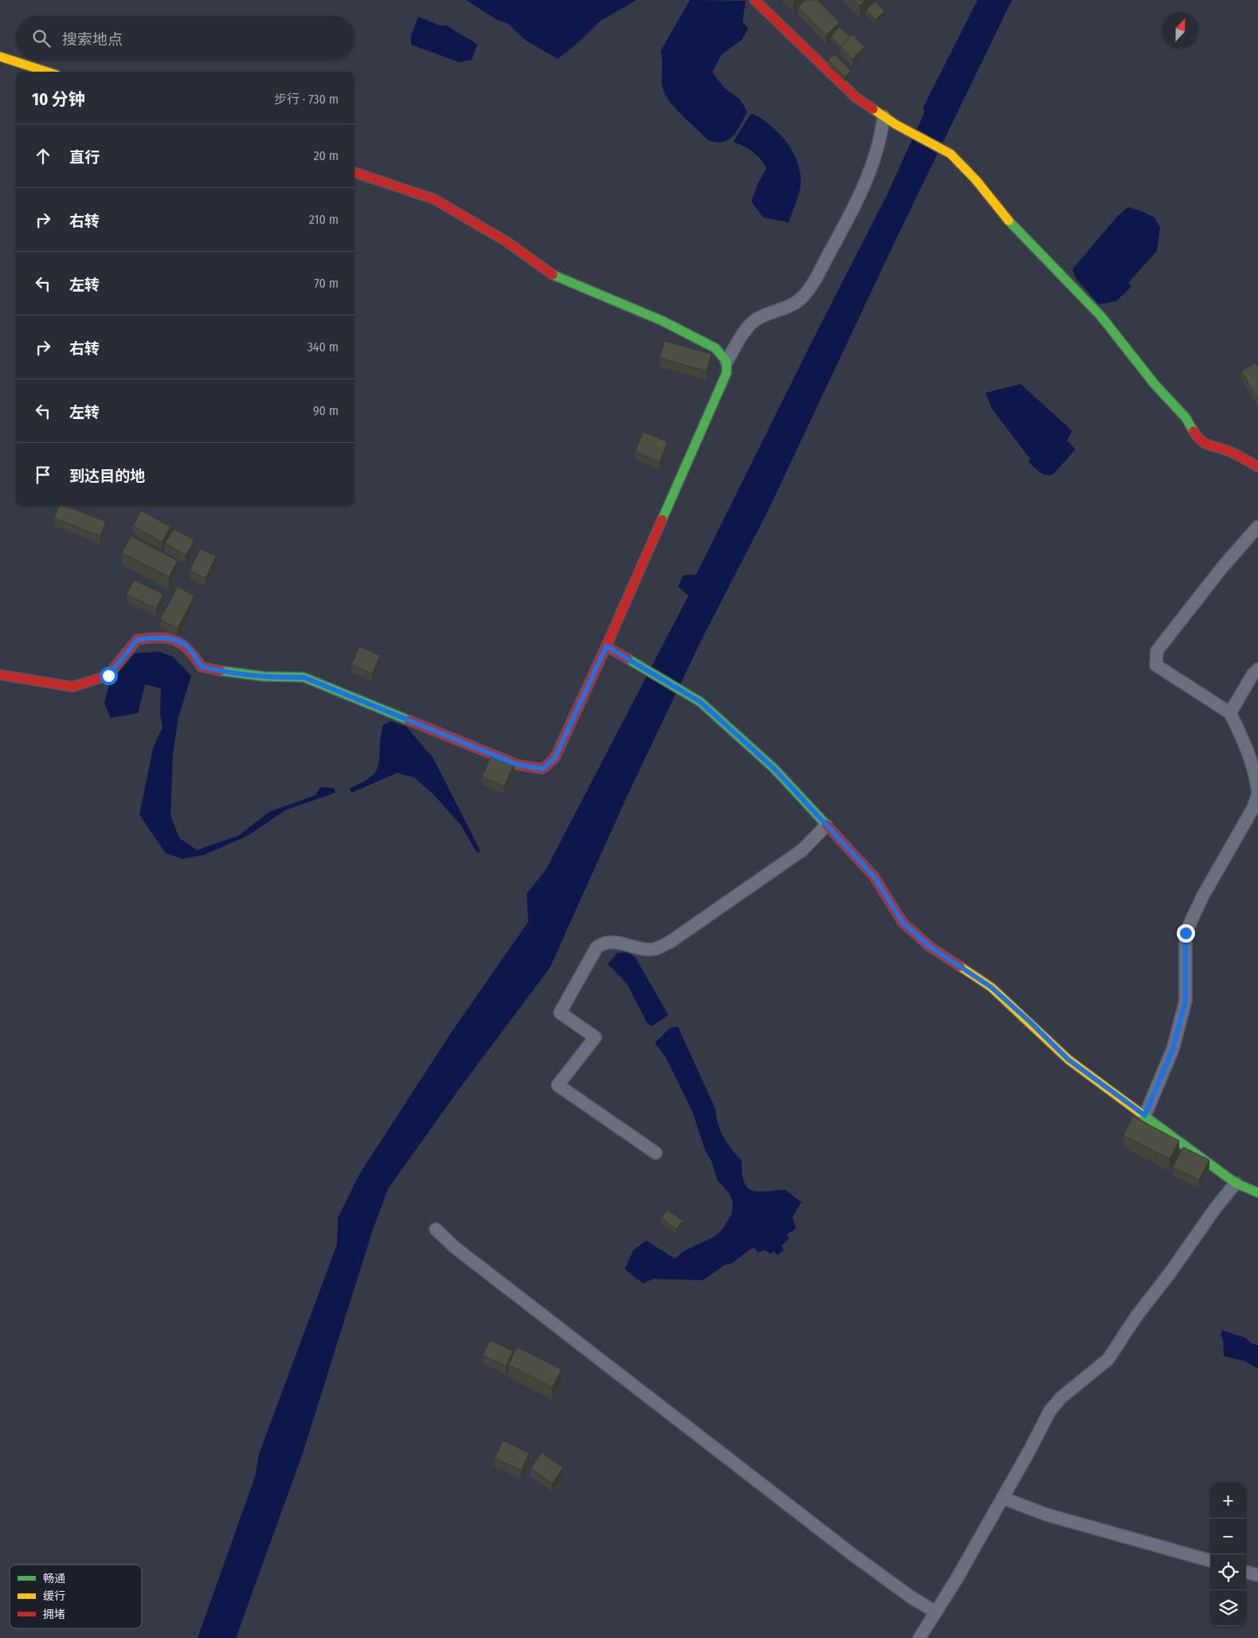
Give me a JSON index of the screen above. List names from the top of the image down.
{
  "legend": ["畅通", "缓行", "拥堵"],
  "north": "top",
  "page": {
    "search": "搜索地点",
    "heading": ["10 分钟", "步行 · 730 m"],
    "list": [
      ["直行", "20 m"],
      ["右转", "210 m"],
      ["左转", "70 m"],
      ["右转", "340 m"],
      ["左转", "90 m"],
      "到达目的地"
    ],
    "map_buttons": ["+", "−"]
  }
}
